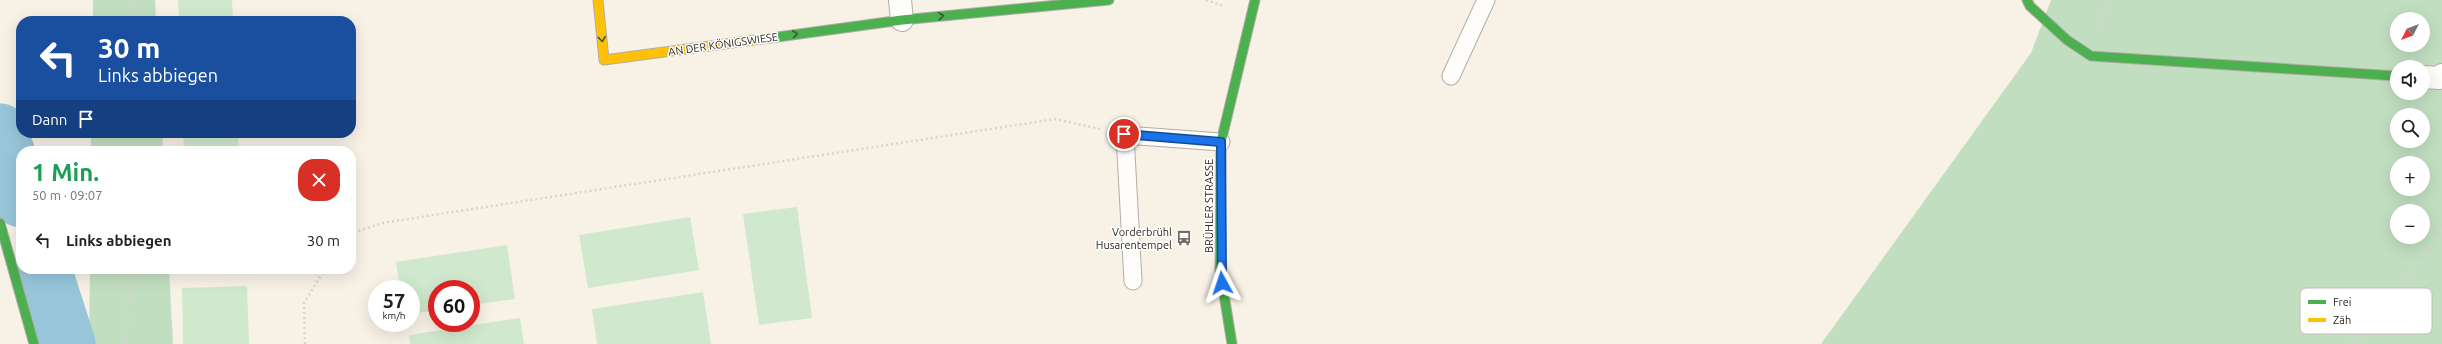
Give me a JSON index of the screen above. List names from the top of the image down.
{
  "streets": {
    "street": ["AN DER KÖNIGSWIESE", "BRÜHLER STRASSE"]
  },
  "one_way": ["AN DER KÖNIGSWIESE"],
  "places": {
    "bus stop": ["Vorderbrühl Husarentempel"]
  },
  "legend": ["Frei", "Zäh"],
  "north": "bottom left",
  "page": {
    "map_buttons": ["+", "−"],
    "turn": ["30 m", "Links abbiegen"],
    "then": "Dann",
    "heading": ["1 Min.", "50 m · 09:07"],
    "list": [
      {
        "name": "Links abbiegen",
        "value": "30 m"
      }
    ],
    "speed": "57 km/h",
    "limit": "60"
  }
}
